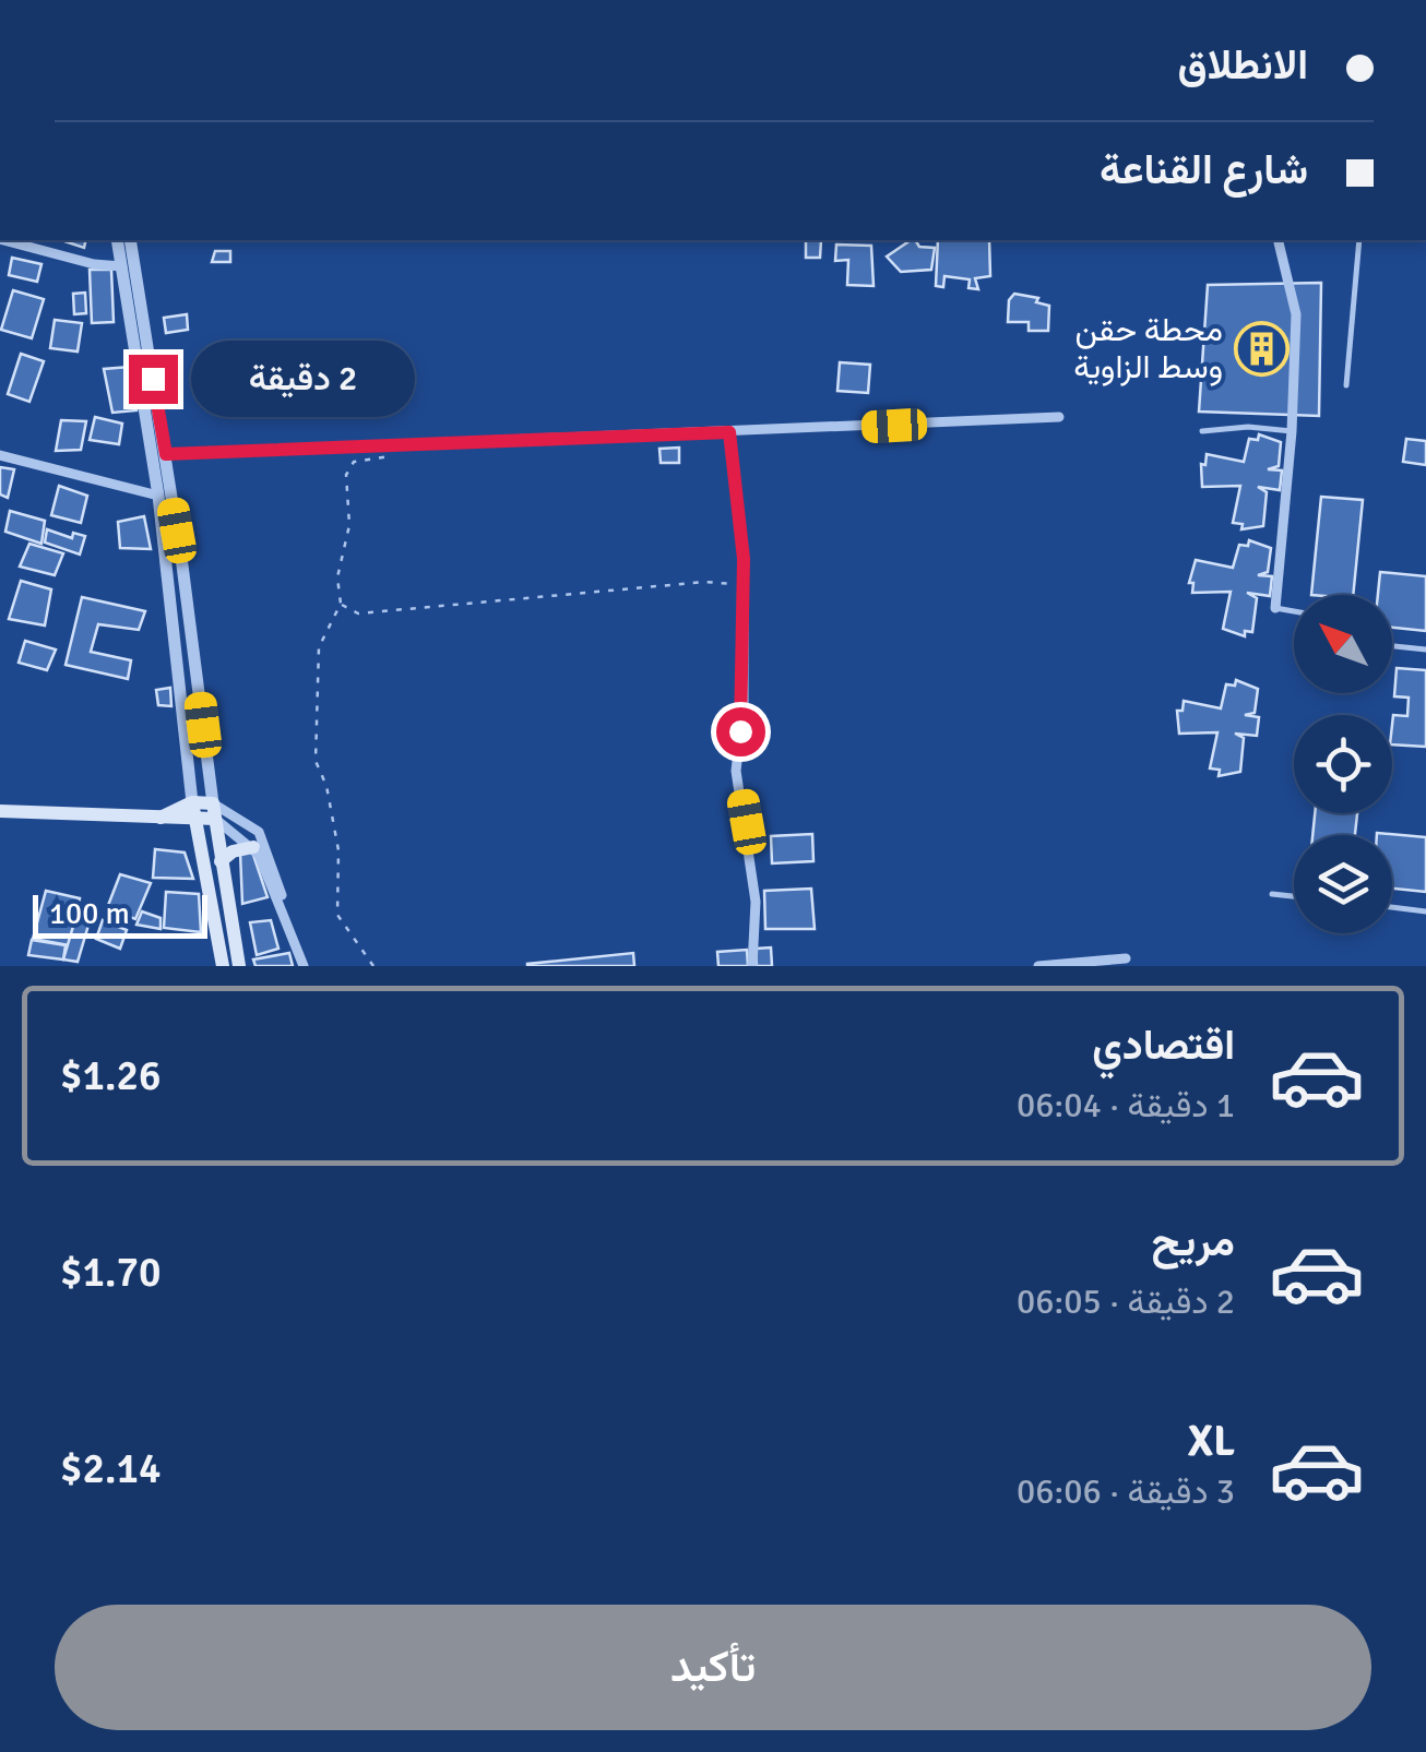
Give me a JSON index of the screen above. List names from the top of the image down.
{
  "places": {
    "building": ["محطة حقن وسط الزاوية"]
  },
  "scale_bar": "100 m",
  "north": "top left",
  "page": {
    "banner": ["الانطلاق", "شارع القناعة"],
    "bubble": "2 دقيقة",
    "scale": "100 m",
    "list": [
      {
        "name": "اقتصادي",
        "note": "1 دقيقة · 06:04",
        "value": "$1.26"
      },
      {
        "name": "مريح",
        "note": "2 دقيقة · 06:05",
        "value": "$1.70"
      },
      {
        "name": "XL",
        "note": "3 دقيقة · 06:06",
        "value": "$2.14"
      }
    ],
    "buttons": "تأكيد"
  }
}
